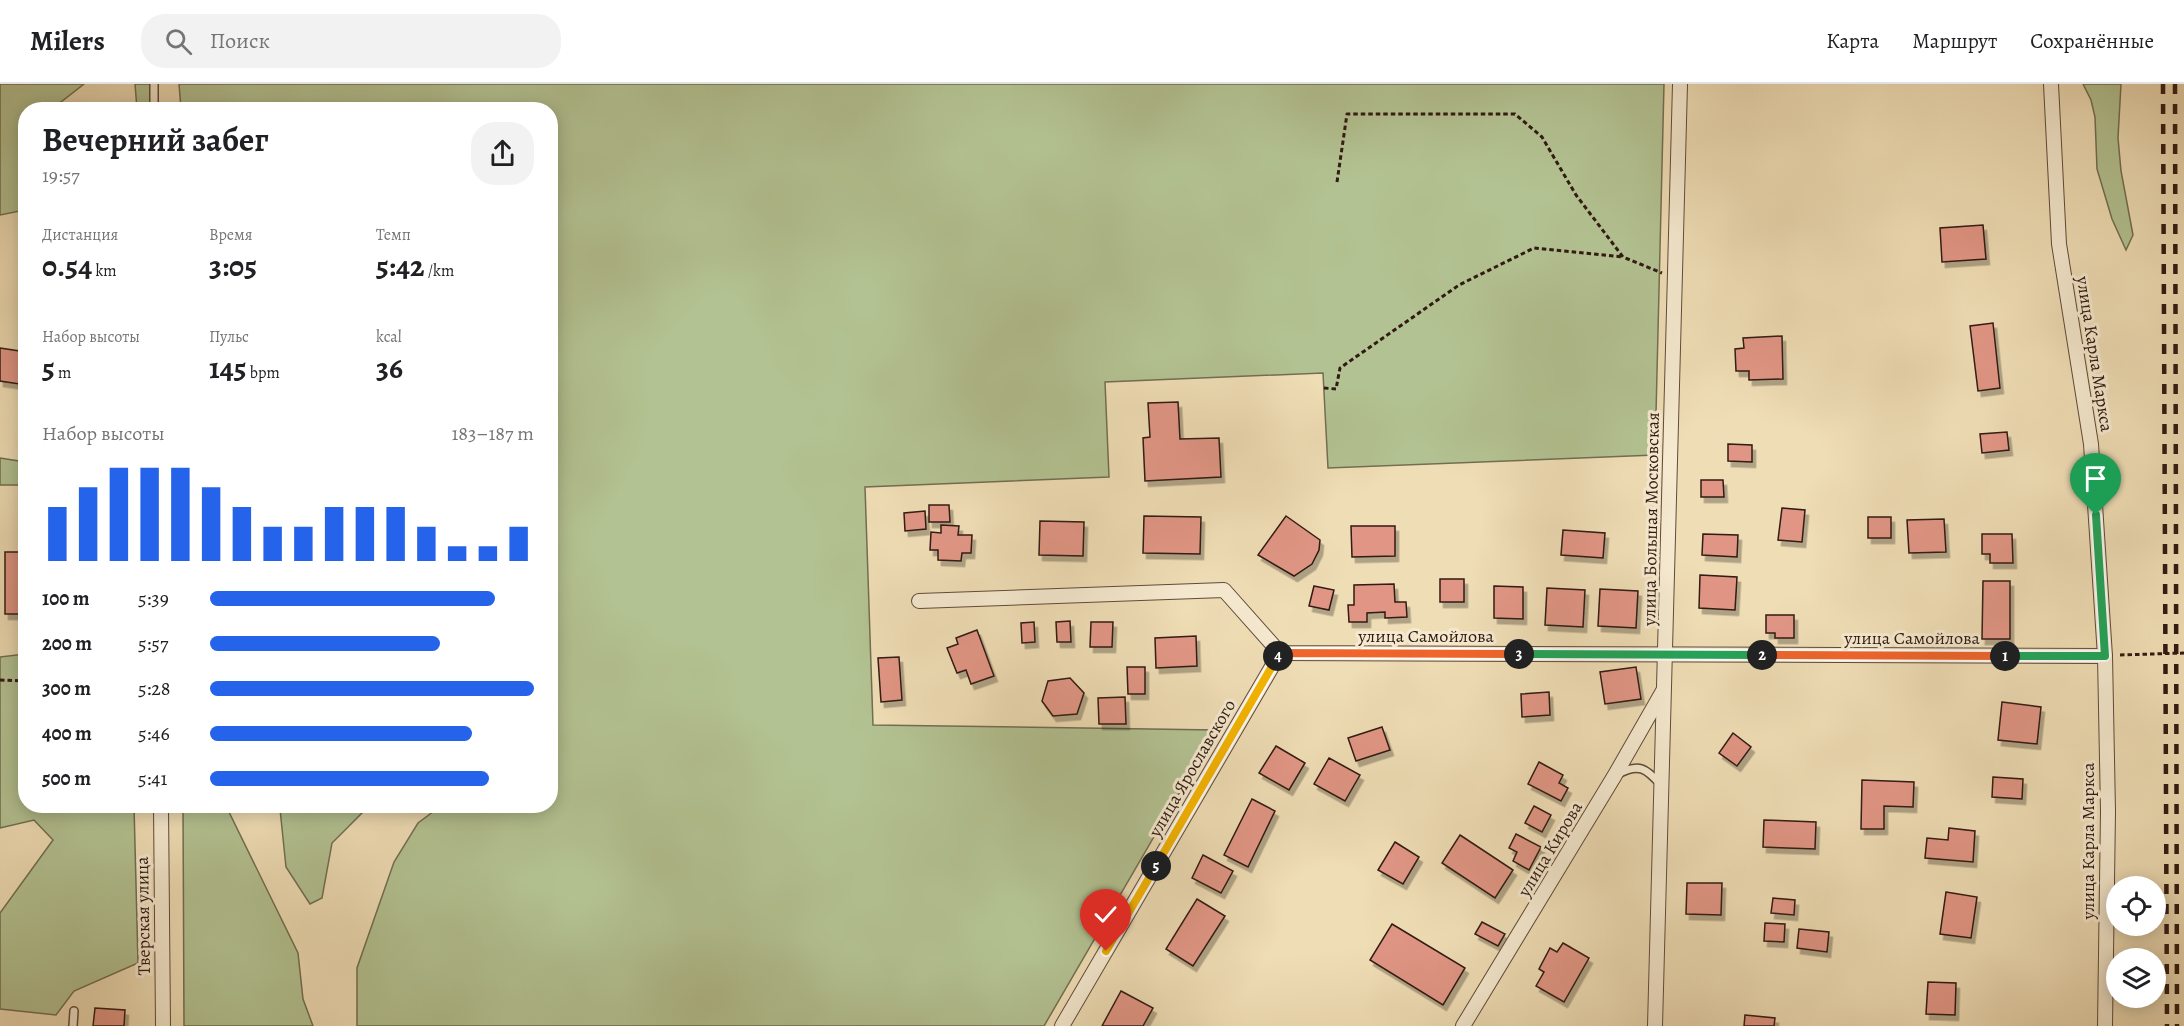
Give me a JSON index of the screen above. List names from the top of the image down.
{
  "streets": {
    "street": [
      "улица Карла Маркса",
      "улица Большая Московская",
      "улица Самойлова",
      "улица Ярославского",
      "улица Кирова",
      "Тверская улица"
    ]
  },
  "crossings": [
    ["улица Карла Маркса", "улица Самойлова"],
    ["улица Большая Московская", "улица Самойлова"],
    ["улица Большая Московская", "улица Кирова"],
    ["улица Самойлова", "улица Ярославского"]
  ],
  "page": {
    "header": "Milers",
    "search": "Поиск",
    "nav": ["Карта", "Маршрут", "Сохранённые"],
    "heading": ["Вечерний забег", "19:57"],
    "stats": [
      ["Дистанция", "0.54 km"],
      ["Время", "3:05"],
      ["Темп", "5:42 /km"],
      ["Набор высоты", "5 m"],
      ["Пульс", "145 bpm"],
      ["kcal", "36"]
    ],
    "chart": ["Набор высоты", "183–187 m"],
    "list": [
      {
        "name": "100 m",
        "note": "5:39"
      },
      {
        "name": "200 m",
        "note": "5:57"
      },
      {
        "name": "300 m",
        "note": "5:28"
      },
      {
        "name": "400 m",
        "note": "5:46"
      },
      {
        "name": "500 m",
        "note": "5:41"
      }
    ],
    "pins": [
      "3",
      "2",
      "1",
      "4",
      "5"
    ]
  }
}
